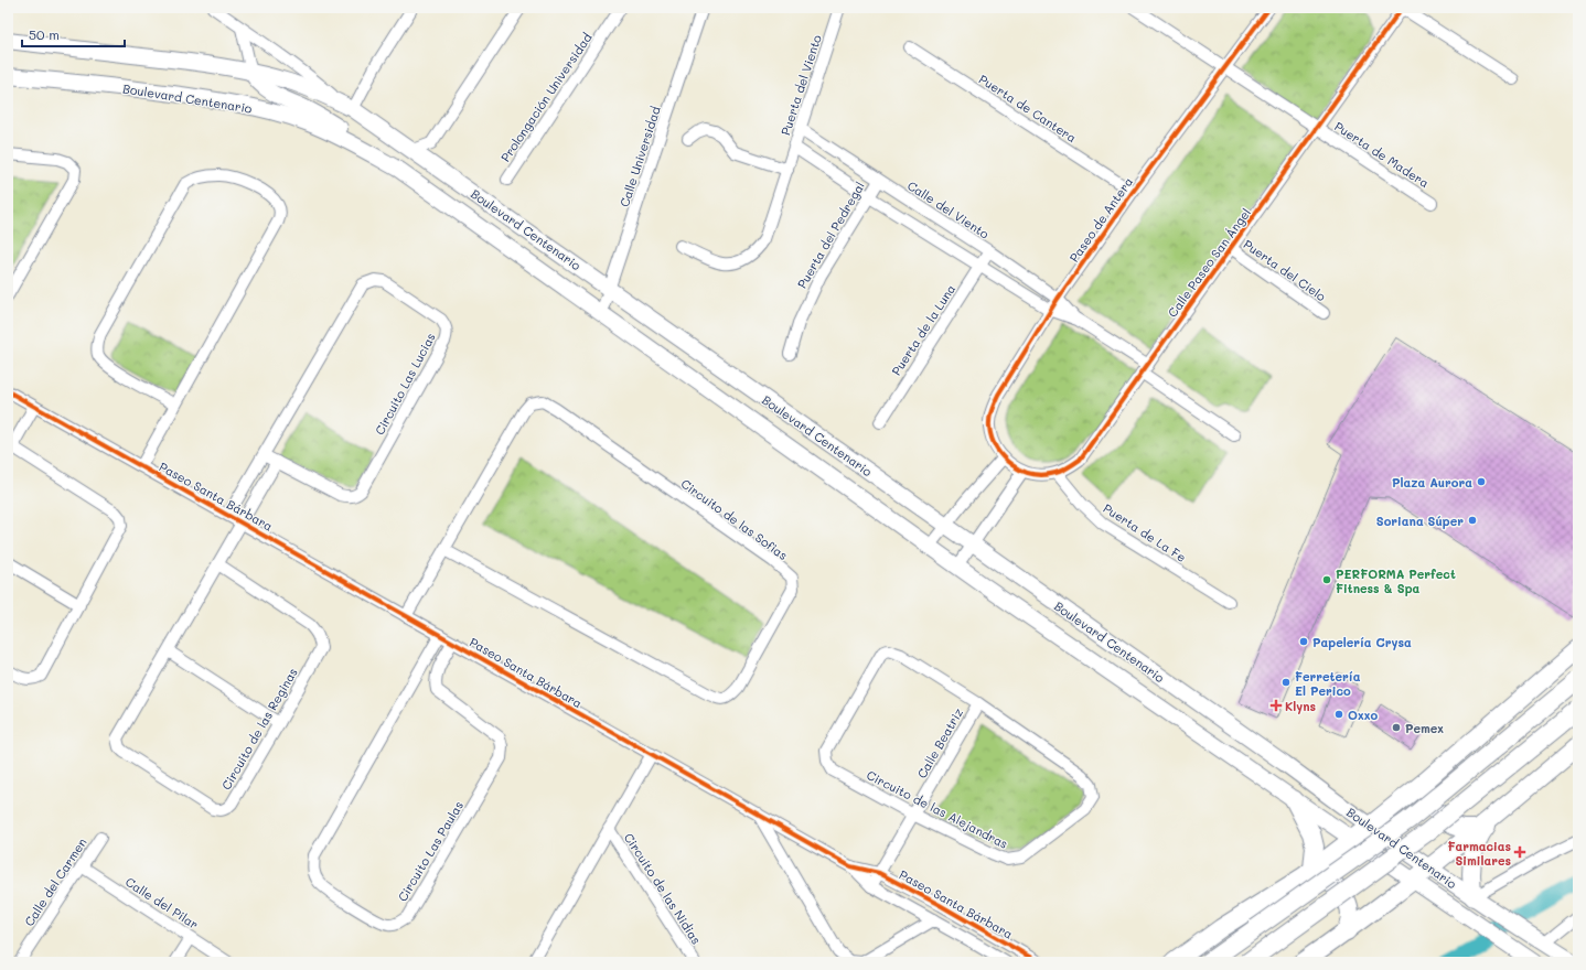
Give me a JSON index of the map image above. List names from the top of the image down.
{
  "streets": {
    "main road": ["Boulevard Centenario"],
    "street": [
      "Puerta del Viento",
      "Prolongación Universidad",
      "Puerta de Cantera",
      "Puerta de Madera",
      "Calle Universidad",
      "Calle del Viento",
      "Paseo de Antera",
      "Puerta del Pedregal",
      "Calle Paseo San Ángel",
      "Puerta del Cielo",
      "Puerta de la Luna",
      "Circuito Las Lucias",
      "Paseo Santa Bárbara",
      "Circuito de las Sofias",
      "Puerta de La Fe",
      "Circuito de las Reginas",
      "Calle Beatriz",
      "Circuito de las Alejandras",
      "Circuito Las Paulas",
      "Calle del Carmen",
      "Circuito de las Nidias",
      "Calle del Pilar"
    ]
  },
  "crossings": [
    ["Puerta del Viento", "Calle del Viento"],
    ["Boulevard Centenario", "Calle Universidad"],
    ["Puerta de Cantera", "Paseo de Antera"],
    ["Puerta de Madera", "Paseo de Antera"],
    ["Puerta de Madera", "Calle Paseo San Ángel"],
    ["Calle del Viento", "Paseo de Antera"],
    ["Calle del Viento", "Puerta del Pedregal"],
    ["Calle del Viento", "Calle Paseo San Ángel"],
    ["Calle del Viento", "Puerta de la Luna"],
    ["Calle Paseo San Ángel", "Puerta del Cielo"],
    ["Calle Paseo San Ángel", "Puerta de La Fe"],
    ["Circuito Las Lucias", "Paseo Santa Bárbara"],
    ["Paseo Santa Bárbara", "Circuito de las Sofias"],
    ["Paseo Santa Bárbara", "Circuito de las Reginas"],
    ["Paseo Santa Bárbara", "Calle Beatriz"],
    ["Paseo Santa Bárbara", "Circuito Las Paulas"],
    ["Paseo Santa Bárbara", "Circuito de las Nidias"],
    ["Calle Beatriz", "Circuito de las Alejandras"],
    ["Calle del Carmen", "Calle del Pilar"]
  ],
  "places": {
    "other": [
      "Plaza Aurora",
      "Soriana Súper",
      "PERFORMA Perfect Fitness & Spa",
      "Papelería Crysa",
      "Ferretería El Perico",
      "Oxxo",
      "Pemex"
    ],
    "health": ["Klyns", "Farmacias Similares"]
  },
  "scale_bar": "50 m"
}
